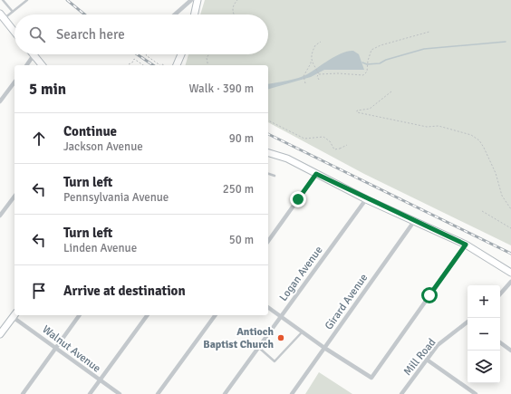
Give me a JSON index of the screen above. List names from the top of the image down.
{
  "streets": {
    "street": [
      "Logan Avenue",
      "Girard Avenue",
      "Walnut Avenue",
      "Mill Road"
    ]
  },
  "places": ["Antioch Baptist Church"],
  "page": {
    "search": "Search here",
    "heading": ["5 min", "Walk · 390 m"],
    "list": [
      ["Continue", "Jackson Avenue", "90 m"],
      ["Turn left", "Pennsylvania Avenue", "250 m"],
      ["Turn left", "Linden Avenue", "50 m"],
      "Arrive at destination"
    ],
    "map_buttons": ["+", "−"]
  }
}
